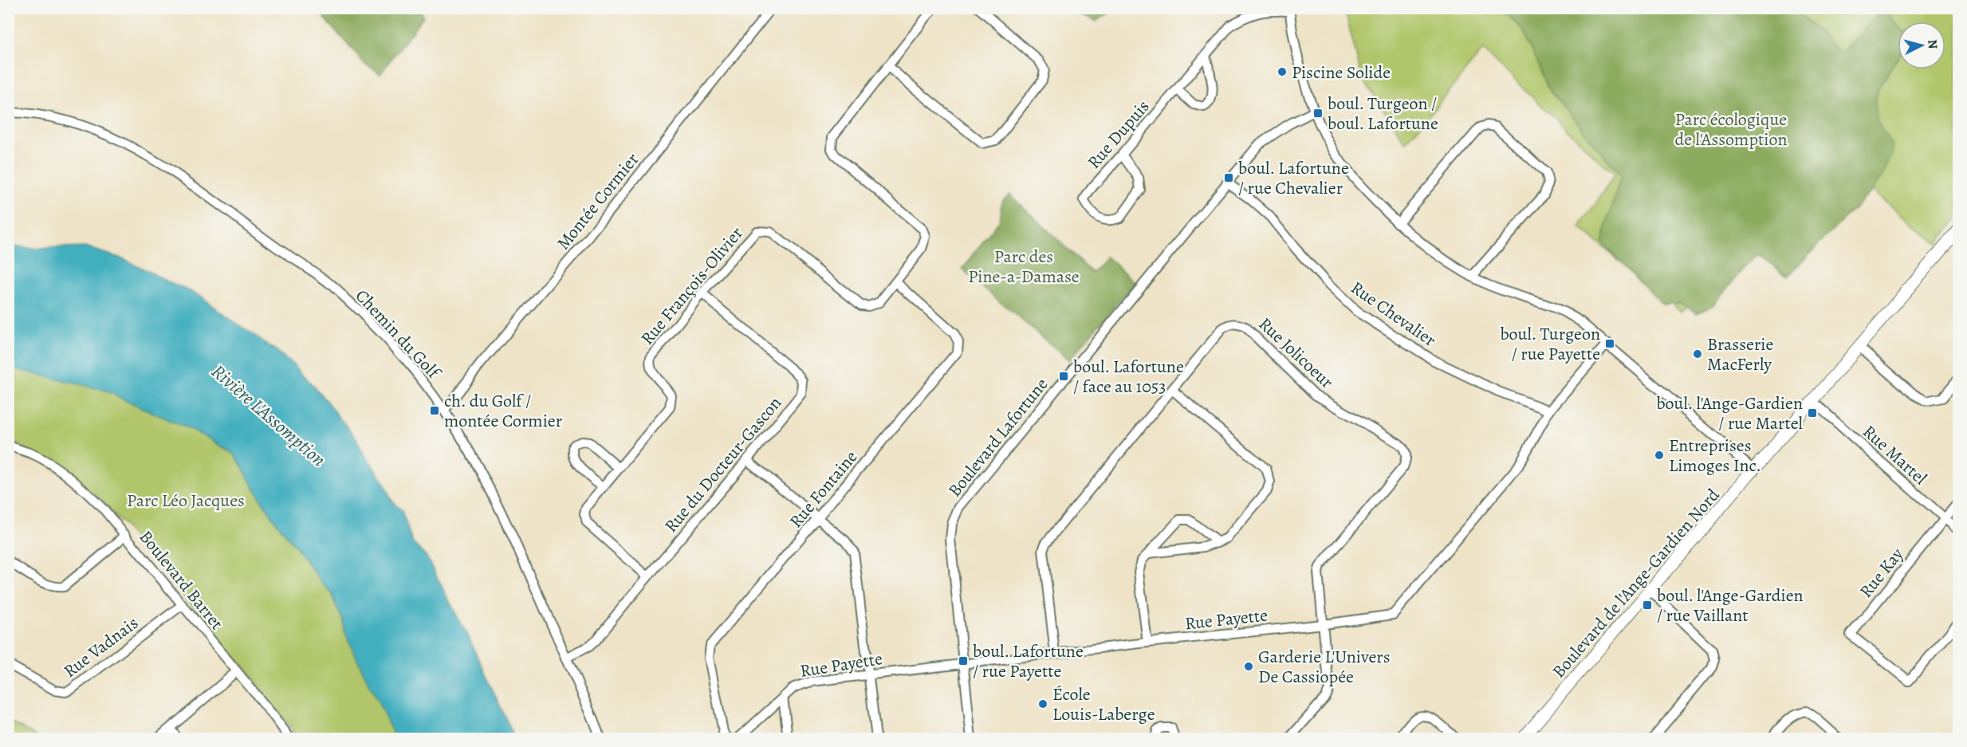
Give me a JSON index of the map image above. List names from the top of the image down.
{
  "streets": {
    "main road": ["Boulevard de l'Ange-Gardien Nord"],
    "street": [
      "Rue Dupuis",
      "Montée Cormier",
      "Rue François-Olivier",
      "Rue Chevalier",
      "Chemin du Golf",
      "Rue Jolicoeur",
      "Boulevard Lafortune",
      "Rue Martel",
      "Rue du Docteur-Gascon",
      "Rue Fontaine",
      "Rue Kay",
      "Boulevard Barret",
      "Rue Payette",
      "Rue Vadnais"
    ]
  },
  "crossings": [
    ["Montée Cormier", "Chemin du Golf"],
    ["Rue François-Olivier", "Rue du Docteur-Gascon"],
    ["Rue François-Olivier", "Rue Fontaine"],
    ["Rue Chevalier", "Boulevard Lafortune"],
    ["Rue Chevalier", "Rue Payette"],
    ["Chemin du Golf", "Rue du Docteur-Gascon"],
    ["Rue Jolicoeur", "Rue Payette"],
    ["Boulevard Lafortune", "Rue Payette"],
    ["Rue Martel", "Rue Kay"],
    ["Rue Martel", "Boulevard de l'Ange-Gardien Nord"],
    ["Boulevard Barret", "Rue Vadnais"]
  ],
  "water": ["Rivière L'Assomption"],
  "parks": ["Parc écologique de l'Assomption", "Parc des Pine-a-Damase", "Parc Léo Jacques"],
  "places": {
    "other": [
      "Piscine Solide",
      "Brasserie MacFerly",
      "Entreprises Limoges Inc.",
      "Garderie L'Univers De Cassiopée",
      "École Louis-Laberge"
    ],
    "transit": [
      "boul. Turgeon / boul. Lafortune",
      "boul. Lafortune / rue Chevalier",
      "boul. Turgeon / rue Payette",
      "boul. Lafortune / face au 1053",
      "ch. du Golf / montée Cormier",
      "boul. l'Ange-Gardien / rue Martel",
      "boul. l'Ange-Gardien / rue Vaillant",
      "boul. Lafortune / rue Payette"
    ]
  },
  "north": "right"
}
